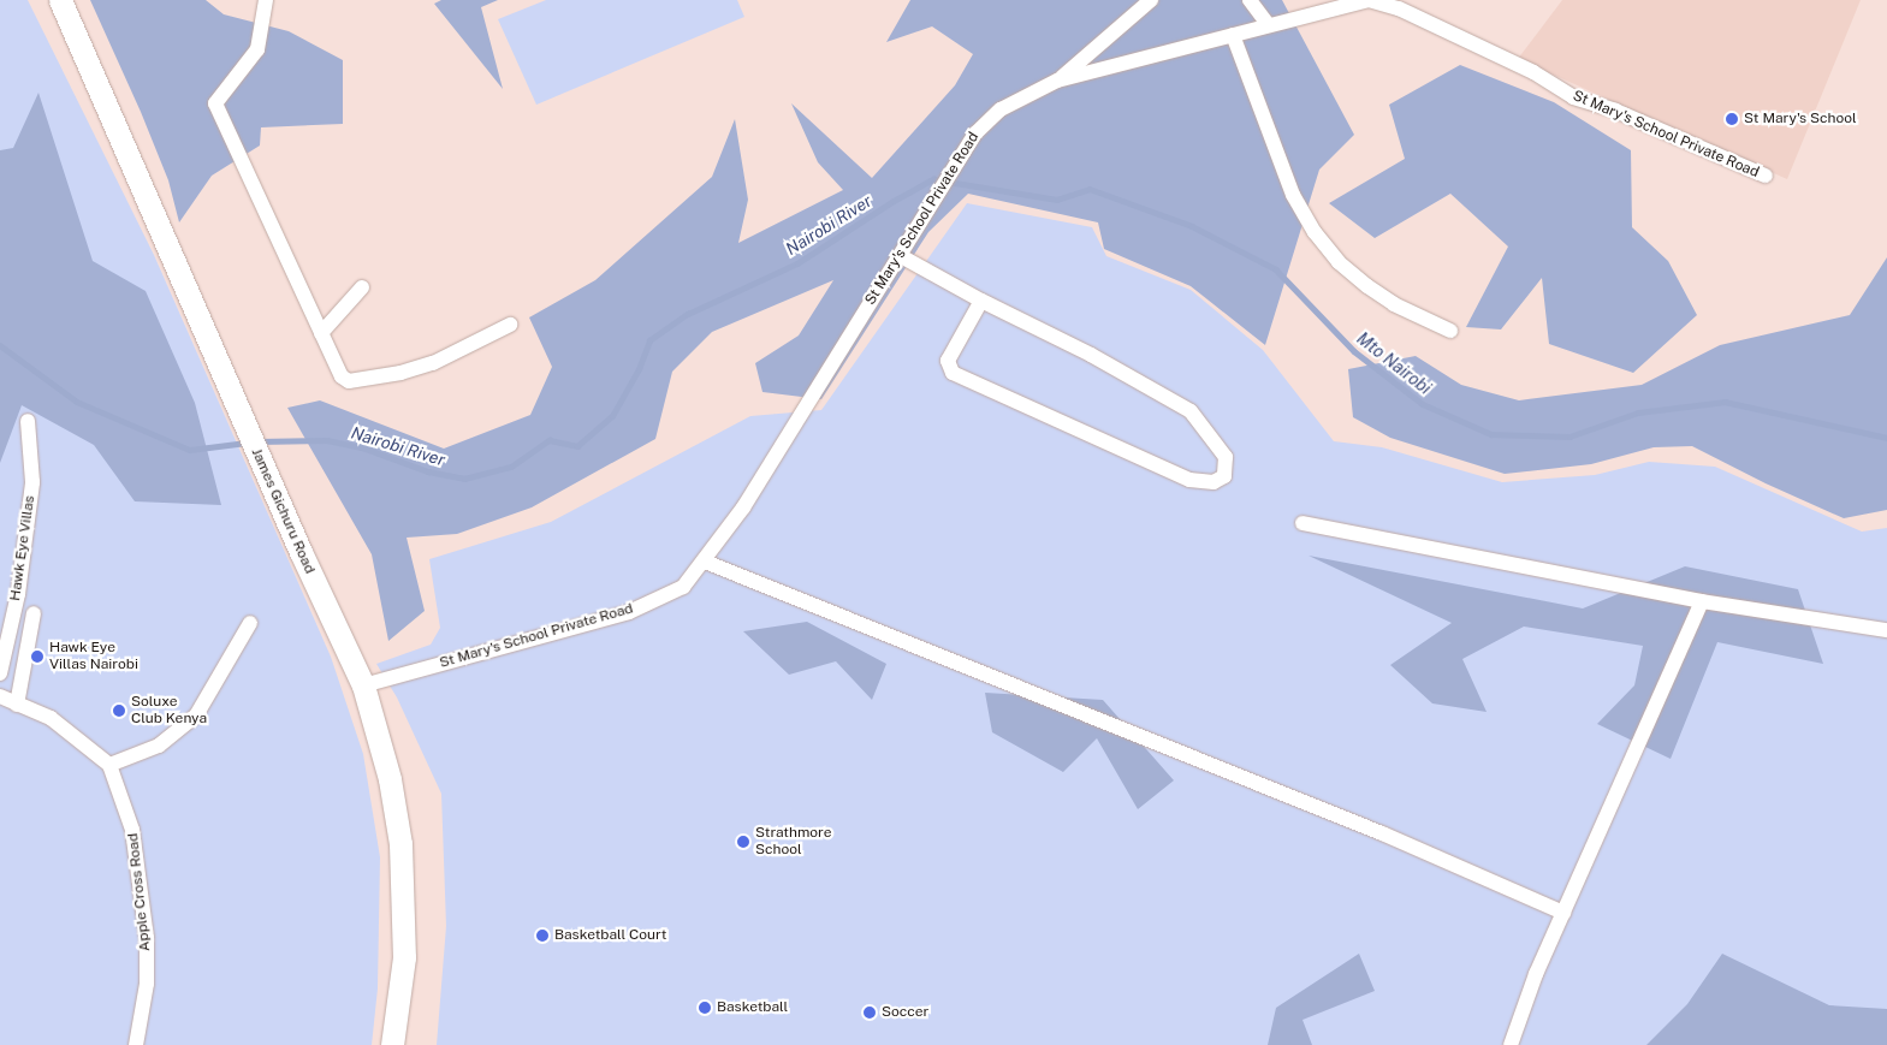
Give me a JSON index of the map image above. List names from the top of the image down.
{
  "streets": {
    "main road": ["James Gichuru Road"],
    "street": ["St Mary's School Private Road", "Hawk Eye Villas", "Apple Cross Road"]
  },
  "crossings": [
    ["St Mary's School Private Road", "James Gichuru Road"]
  ],
  "water": ["Nairobi River", "Mto Nairobi"],
  "places": [
    "St Mary's School",
    "Hawk Eye Villas Nairobi",
    "Soluxe Club Kenya",
    "Strathmore School",
    "Basketball Court",
    "Basketball",
    "Soccer"
  ]
}
